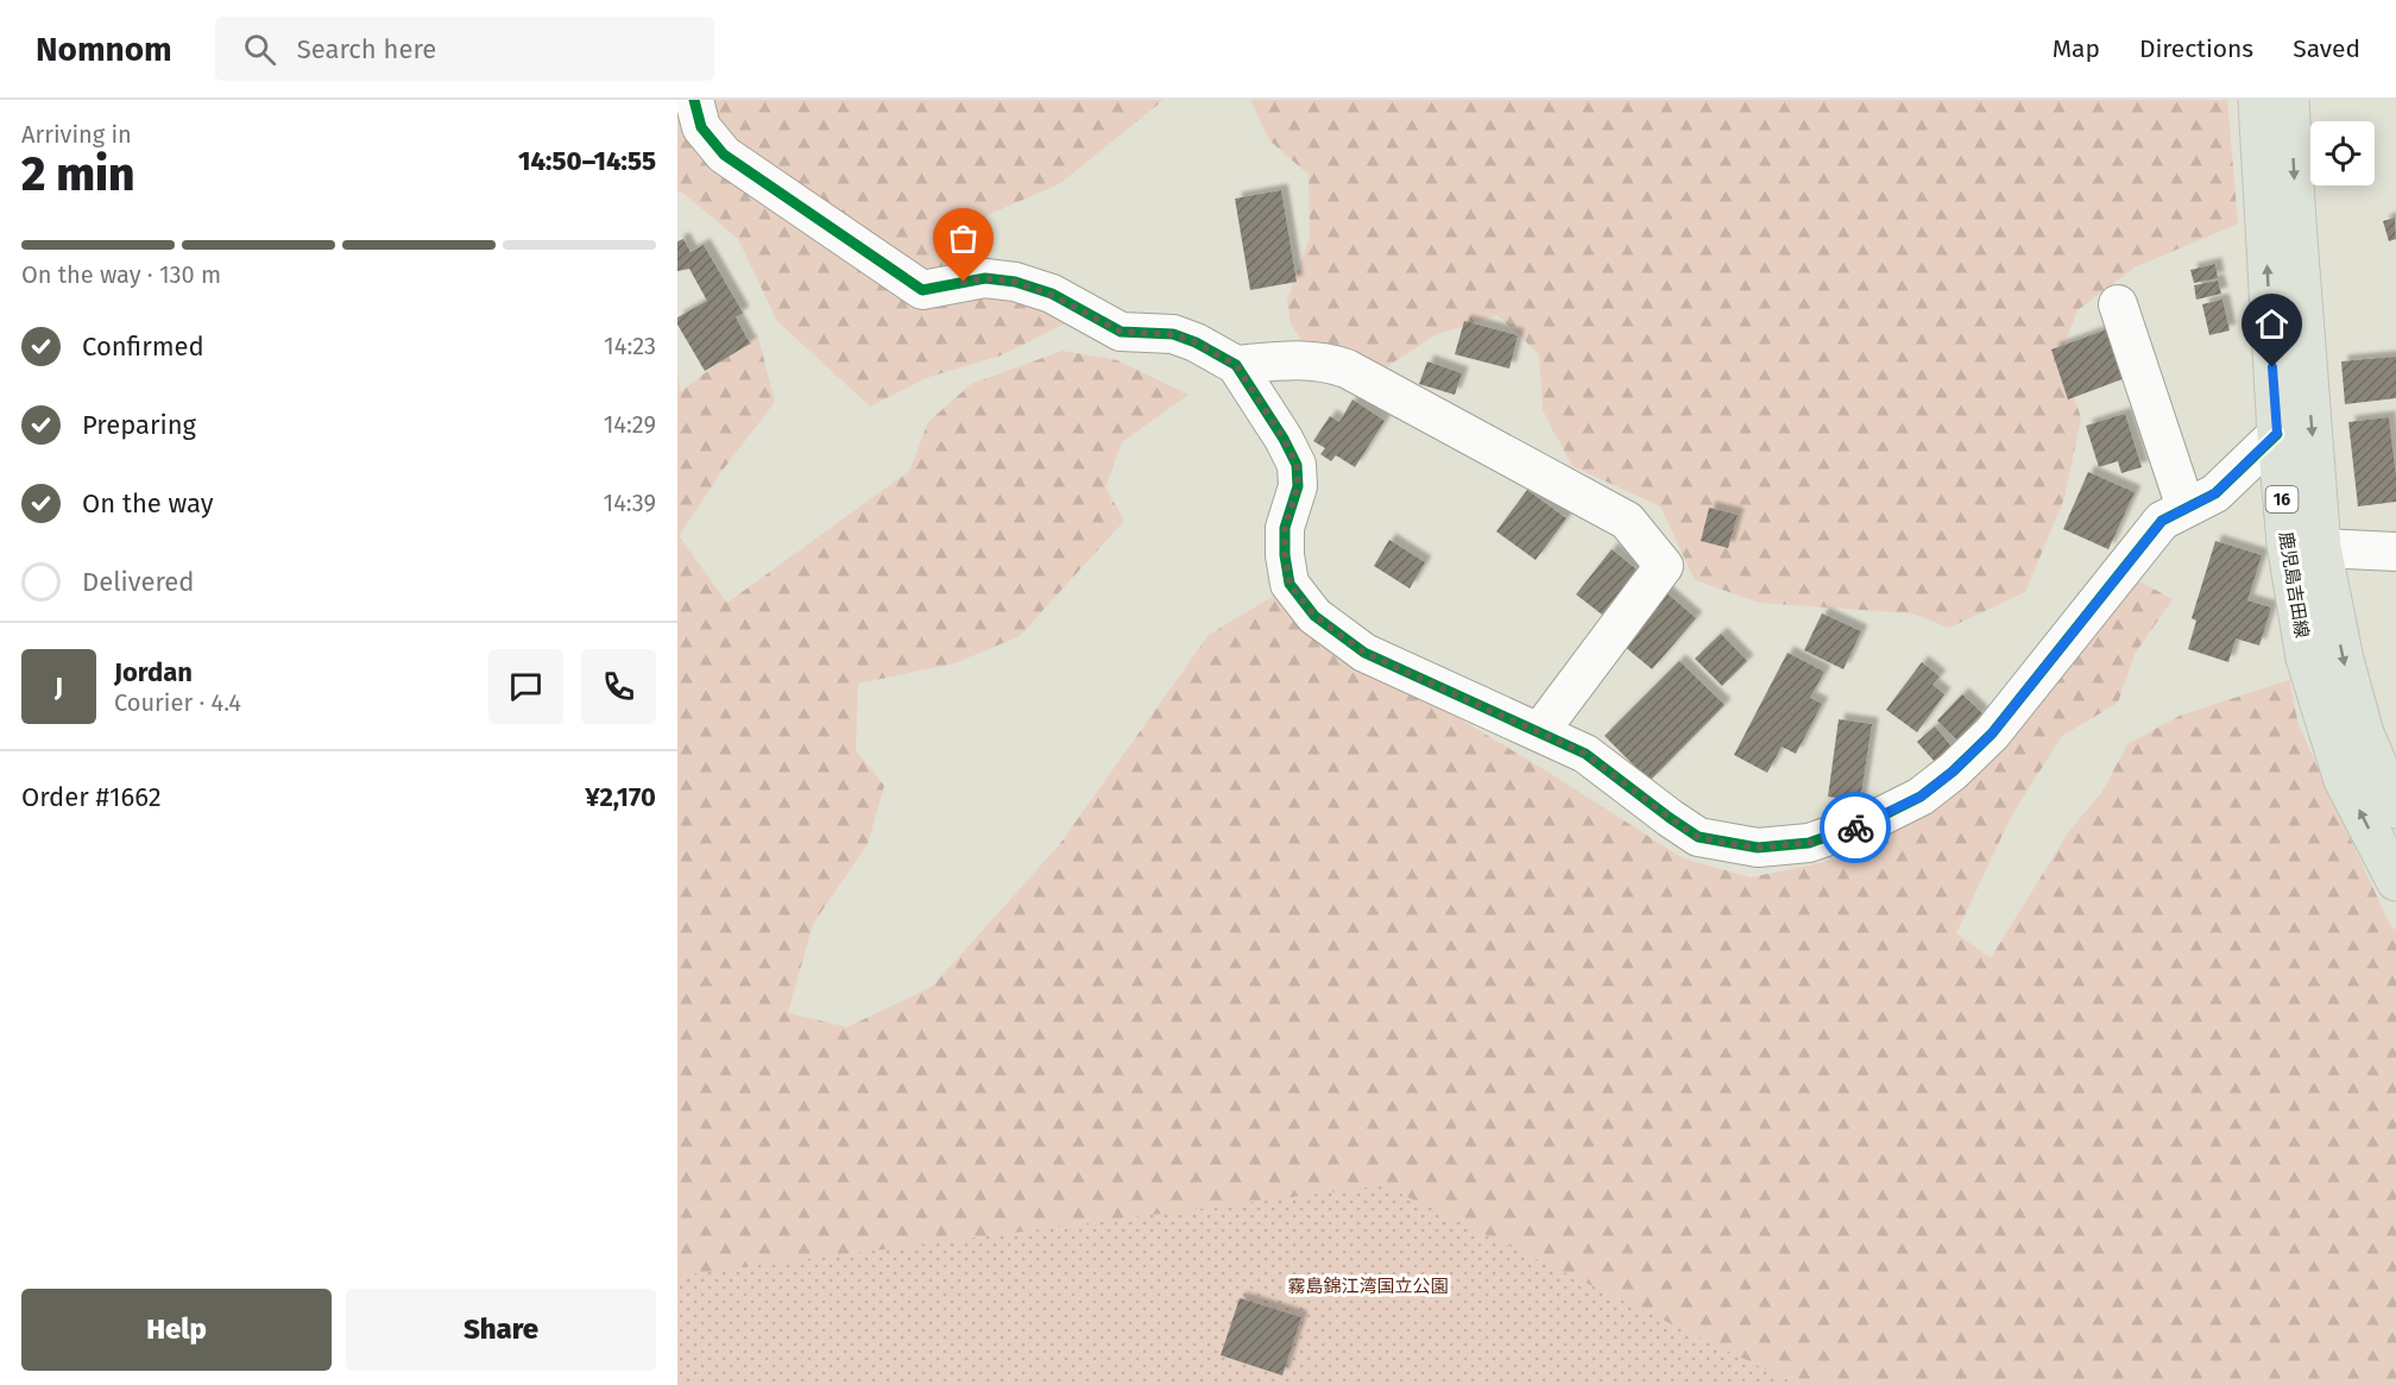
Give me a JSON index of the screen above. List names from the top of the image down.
{
  "streets": {
    "main road": ["16", "鹿児島吉田線"]
  },
  "parks": ["霧島錦江湾国立公園"],
  "page": {
    "header": "Nomnom",
    "search": "Search here",
    "nav": ["Map", "Directions", "Saved"],
    "heading": ["2 min", "Arriving in", "14:50–14:55"],
    "panel": [
      "Jordan",
      "Courier · 4.4",
      "Order #1662",
      "¥2,170"
    ],
    "bar": "On the way · 130 m",
    "list": [
      ["Confirmed", "14:23"],
      ["Preparing", "14:29"],
      ["On the way", "14:39"],
      "Delivered"
    ],
    "round": "J",
    "buttons": ["Help", "Share"]
  }
}
